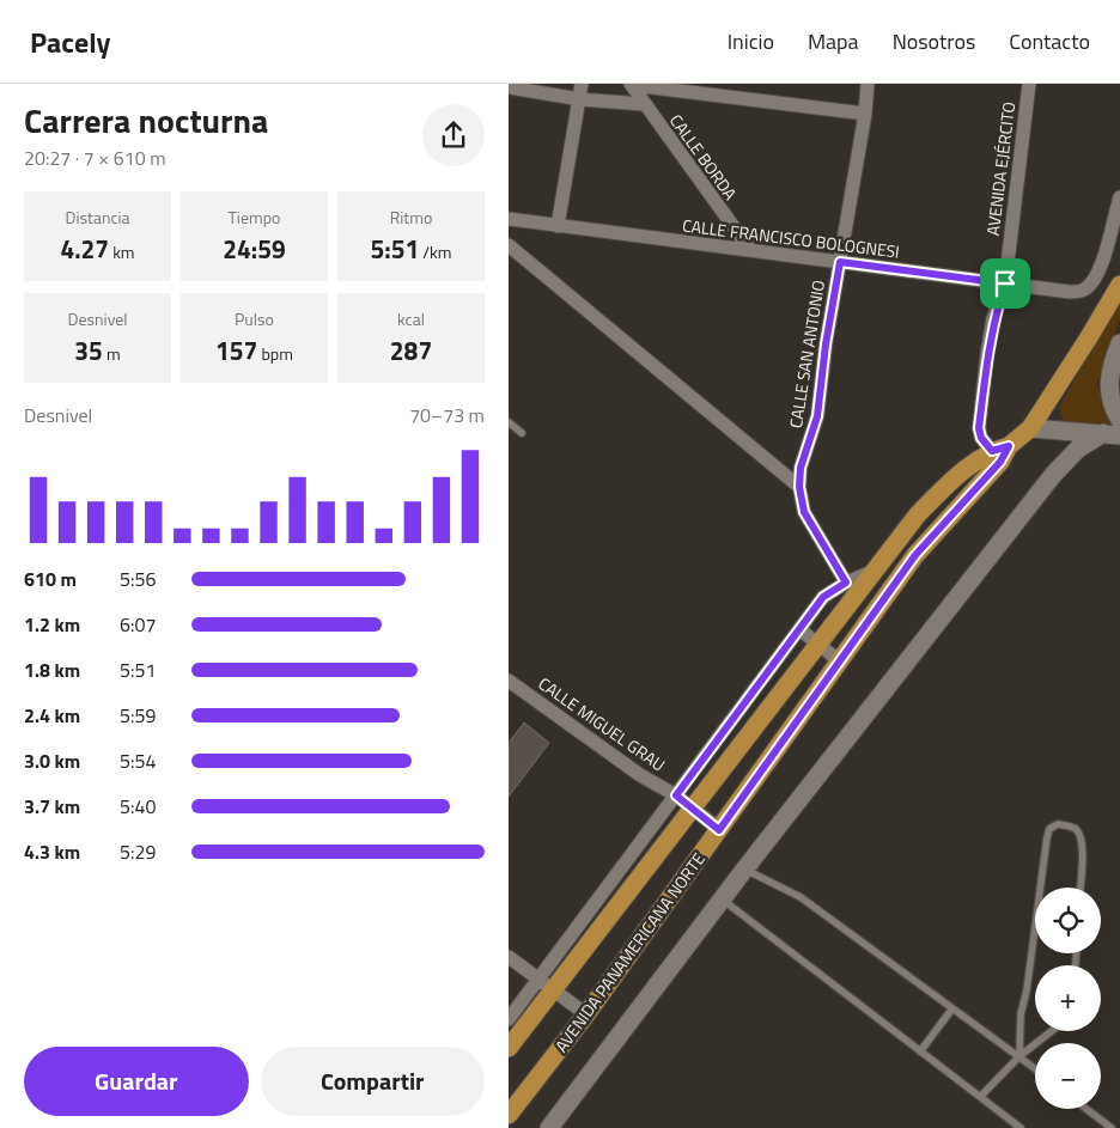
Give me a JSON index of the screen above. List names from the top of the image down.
{
  "streets": {
    "main road": ["AVENIDA PANAMERICANA NORTE"],
    "street": [
      "CALLE BORDA",
      "AVENIDA EJÉRCITO",
      "CALLE FRANCISCO BOLOGNESI",
      "CALLE SAN ANTONIO",
      "CALLE MIGUEL GRAU"
    ]
  },
  "crossings": [
    ["CALLE BORDA", "CALLE FRANCISCO BOLOGNESI"],
    ["AVENIDA EJÉRCITO", "CALLE FRANCISCO BOLOGNESI"],
    ["AVENIDA EJÉRCITO", "AVENIDA PANAMERICANA NORTE"],
    ["CALLE FRANCISCO BOLOGNESI", "CALLE SAN ANTONIO"],
    ["CALLE MIGUEL GRAU", "AVENIDA PANAMERICANA NORTE"]
  ],
  "page": {
    "header": "Pacely",
    "nav": [
      "Inicio",
      "Mapa",
      "Nosotros",
      "Contacto"
    ],
    "heading": ["Carrera nocturna", "20:27 · 7 × 610 m"],
    "stats": [
      ["Distancia", "4.27 km"],
      ["Tiempo", "24:59"],
      ["Ritmo", "5:51 /km"],
      ["Desnivel", "35 m"],
      ["Pulso", "157 bpm"],
      ["kcal", "287"]
    ],
    "chart": ["Desnivel", "70–73 m"],
    "list": [
      {
        "name": "610 m",
        "note": "5:56"
      },
      {
        "name": "1.2 km",
        "note": "6:07"
      },
      {
        "name": "1.8 km",
        "note": "5:51"
      },
      {
        "name": "2.4 km",
        "note": "5:59"
      },
      {
        "name": "3.0 km",
        "note": "5:54"
      },
      {
        "name": "3.7 km",
        "note": "5:40"
      },
      {
        "name": "4.3 km",
        "note": "5:29"
      }
    ],
    "map_buttons": ["+", "−"],
    "buttons": ["Guardar", "Compartir"]
  }
}
